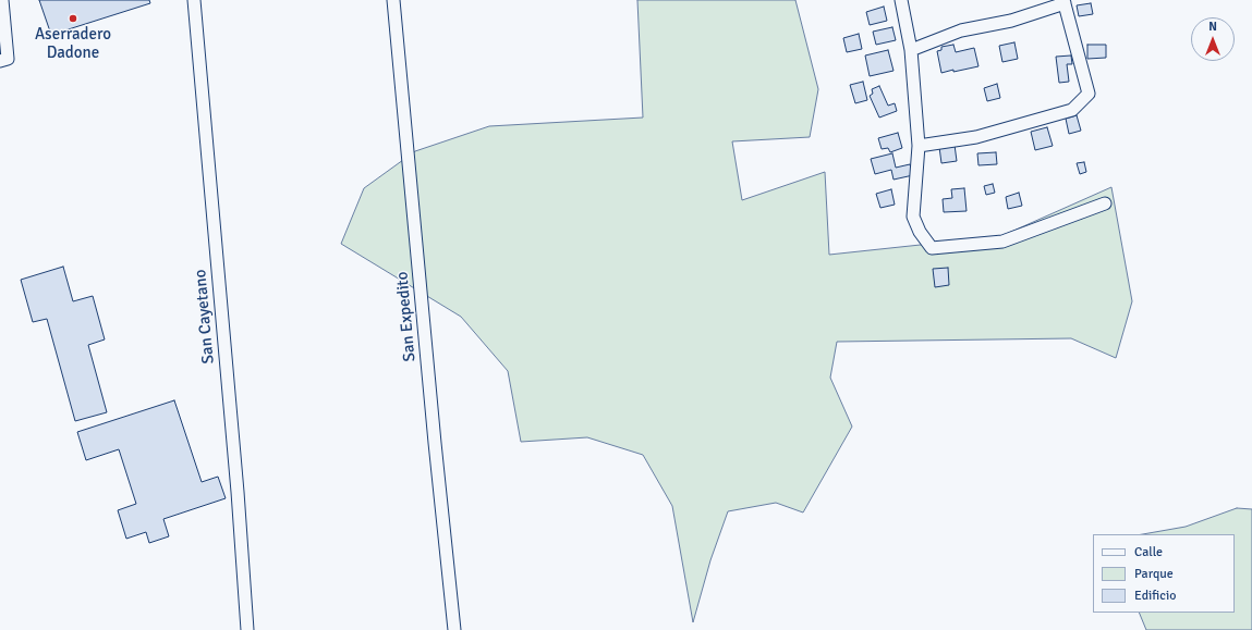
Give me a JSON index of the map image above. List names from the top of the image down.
{
  "streets": {
    "street": ["San Cayetano", "San Expedito"]
  },
  "places": ["Aserradero Dadone"],
  "legend": ["Calle", "Parque", "Edificio"],
  "north": "top"
}
